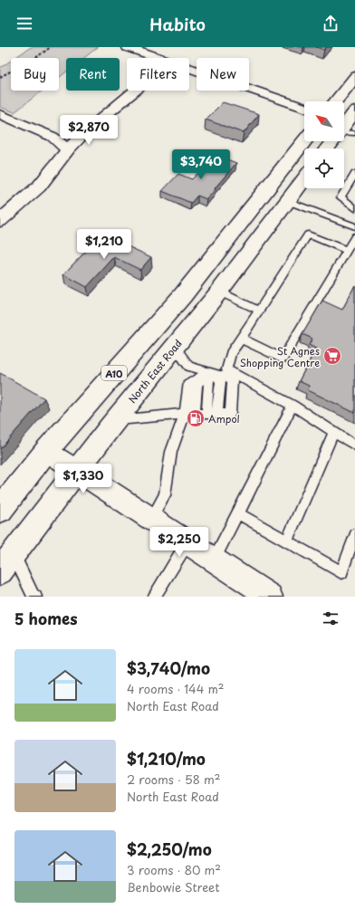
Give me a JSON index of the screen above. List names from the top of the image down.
{
  "streets": {
    "main road": ["North East Road", "A10"]
  },
  "places": {
    "supermarket": ["St Agnes Shopping Centre"],
    "fuel station": ["Ampol"]
  },
  "north": "top left",
  "page": {
    "header": "Habito",
    "chip": [
      "Buy",
      "Rent",
      "Filters",
      "New"
    ],
    "price": [
      "$2,870",
      "$3,740",
      "$1,210",
      "$1,330",
      "$2,250"
    ],
    "heading": "5 homes",
    "list": [
      {
        "name": "$3,740/mo",
        "note": "4 rooms · 144 m² · North East Road"
      },
      {
        "name": "$1,210/mo",
        "note": "2 rooms · 58 m² · North East Road"
      },
      {
        "name": "$2,250/mo",
        "note": "3 rooms · 80 m² · Benbowie Street"
      }
    ]
  }
}
